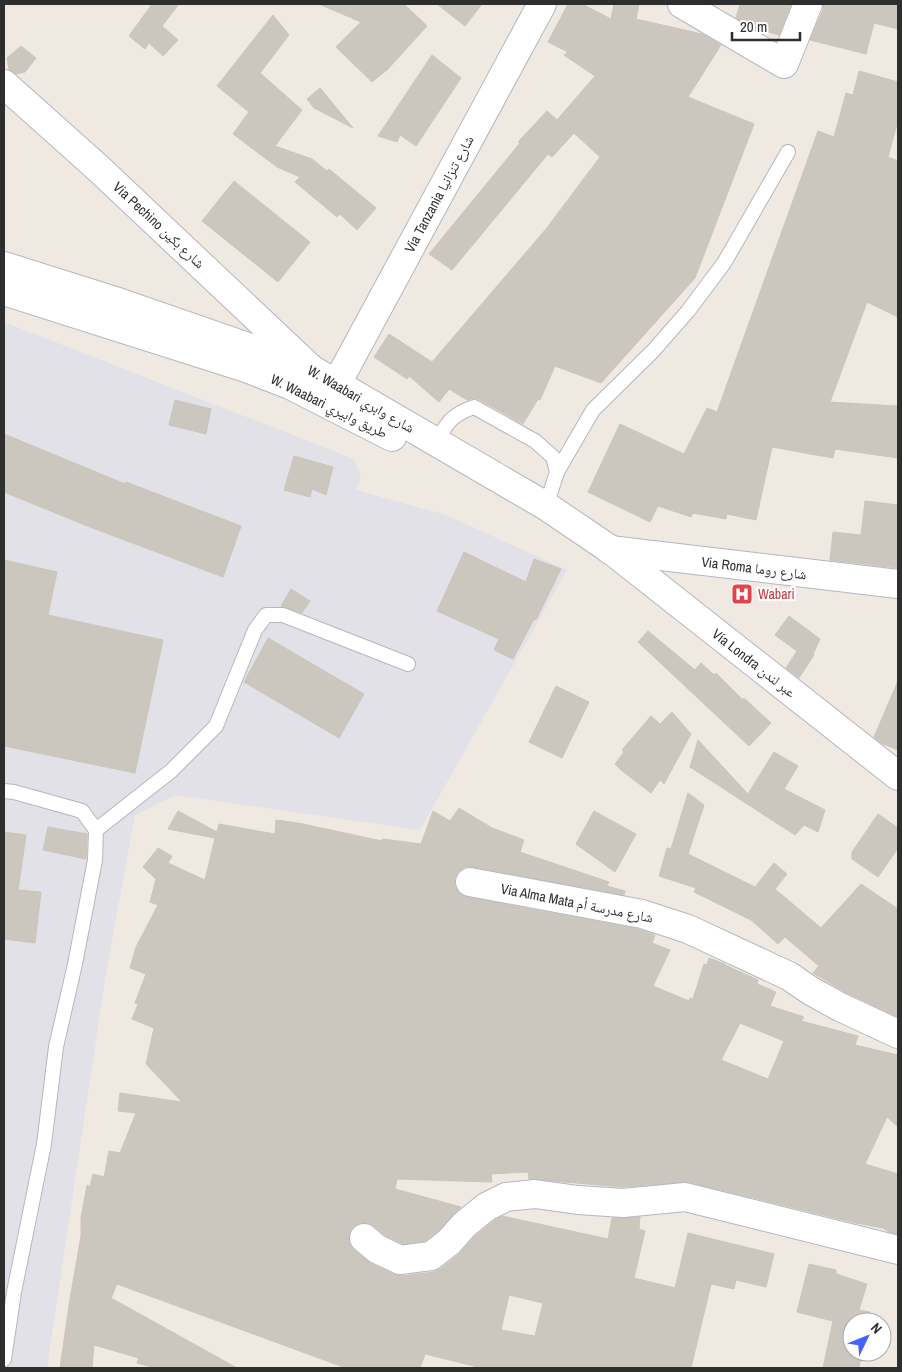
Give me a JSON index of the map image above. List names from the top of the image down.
{
  "streets": {
    "street": [
      "Via Tanzania شارع تنزانيا",
      "Via Pechino شارع بكين",
      "W. Waabari شارع وابري",
      "W. Waabari طريق وابيري",
      "Via Roma شارع روما",
      "Vía Londra عبر لندن",
      "Via Alma Mata شارع مدرسة أم"
    ]
  },
  "crossings": [
    ["Via Tanzania شارع تنزانيا", "W. Waabari شارع وابري"],
    ["Via Pechino شارع بكين", "W. Waabari شارع وابري"],
    ["W. Waabari شارع وابري", "W. Waabari طريق وابيري"],
    ["W. Waabari شارع وابري", "Via Roma شارع روما"],
    ["W. Waabari شارع وابري", "Vía Londra عبر لندن"],
    ["W. Waabari طريق وابيري", "Via Roma شارع روما"],
    ["W. Waabari طريق وابيري", "Vía Londra عبر لندن"],
    ["Via Roma شارع روما", "Vía Londra عبر لندن"]
  ],
  "places": {
    "hospital": ["Wabari"]
  },
  "scale_bar": "20 m",
  "north": "top right"
}
